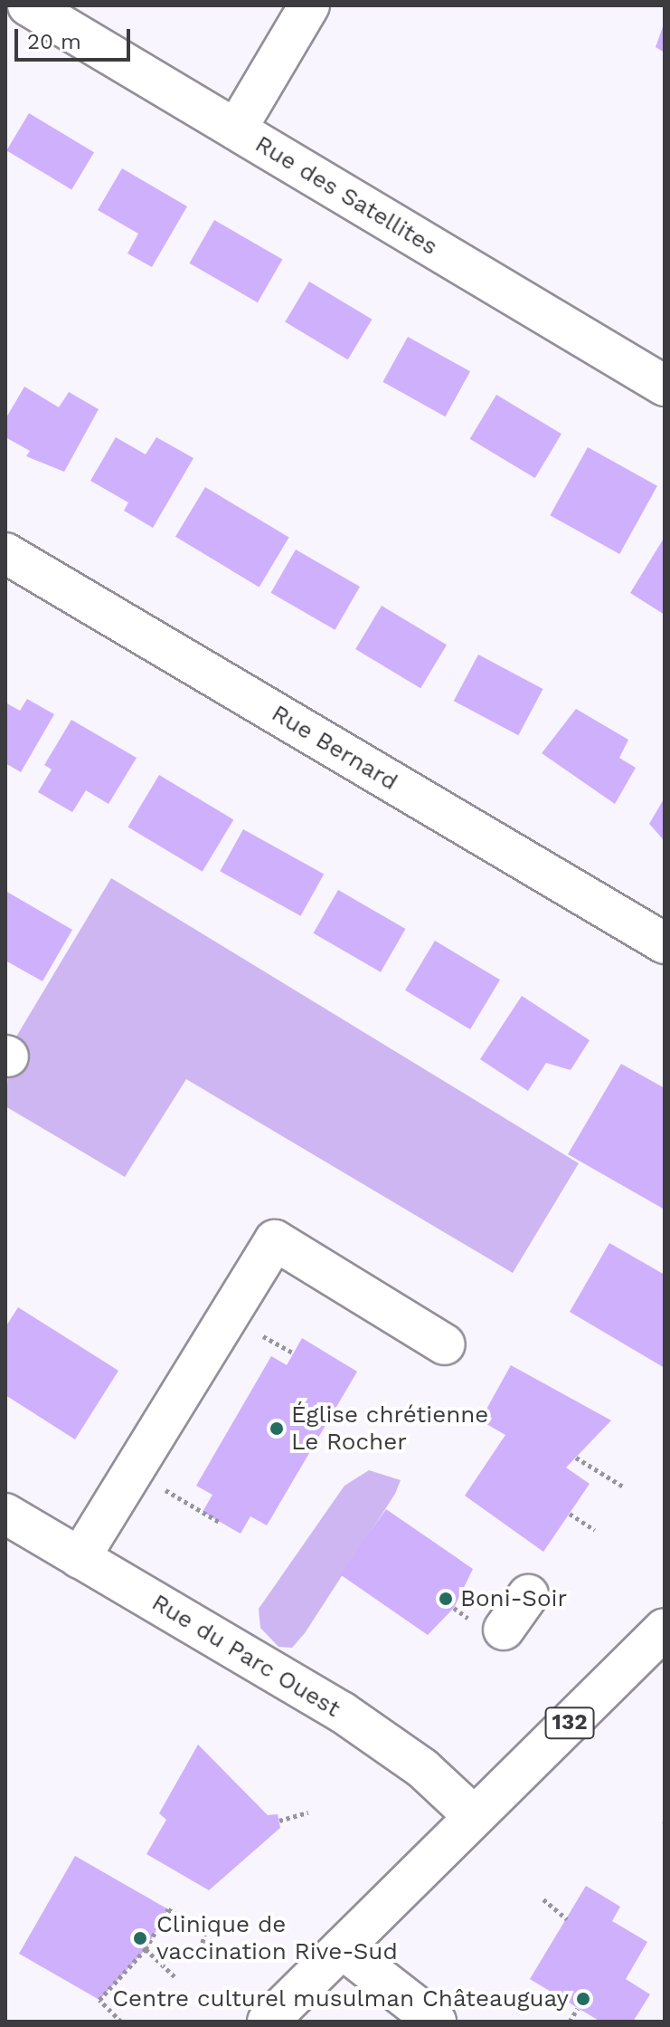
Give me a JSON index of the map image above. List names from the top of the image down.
{
  "streets": {
    "main road": [
      "Rue des Satellites",
      "Rue Bernard",
      "Rue du Parc Ouest",
      "132"
    ]
  },
  "crossings": [
    ["Rue du Parc Ouest", "132"]
  ],
  "places": [
    "Église chrétienne Le Rocher",
    "Boni-Soir",
    "Clinique de vaccination Rive-Sud",
    "Centre culturel musulman Châteauguay"
  ],
  "scale_bar": "20 m"
}
